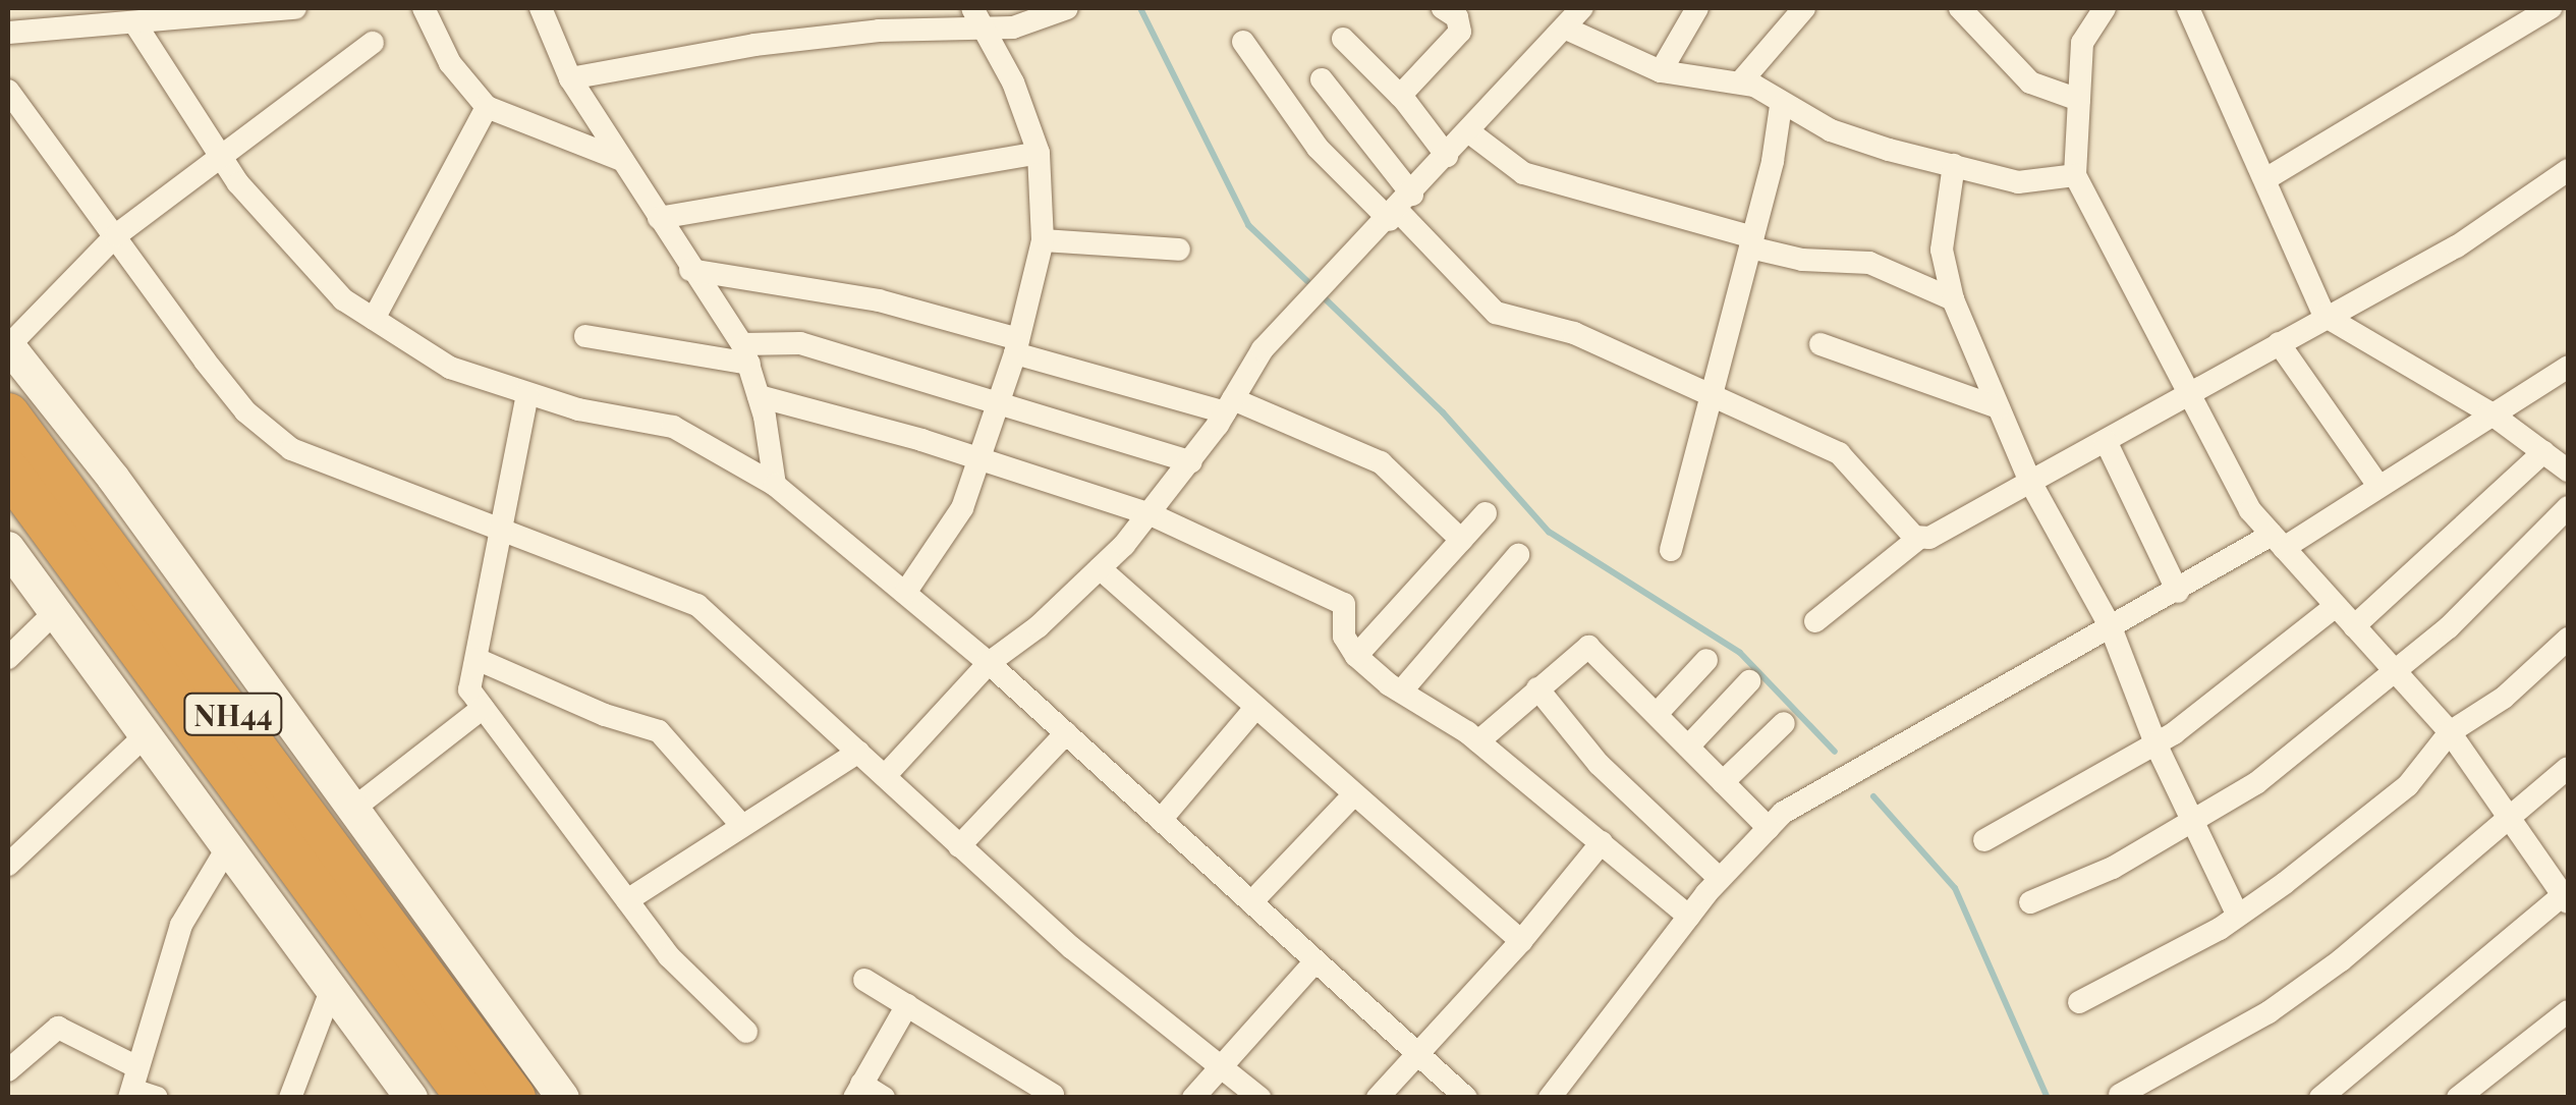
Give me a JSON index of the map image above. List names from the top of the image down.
{
  "streets": {
    "highway": ["NH44"]
  }
}
